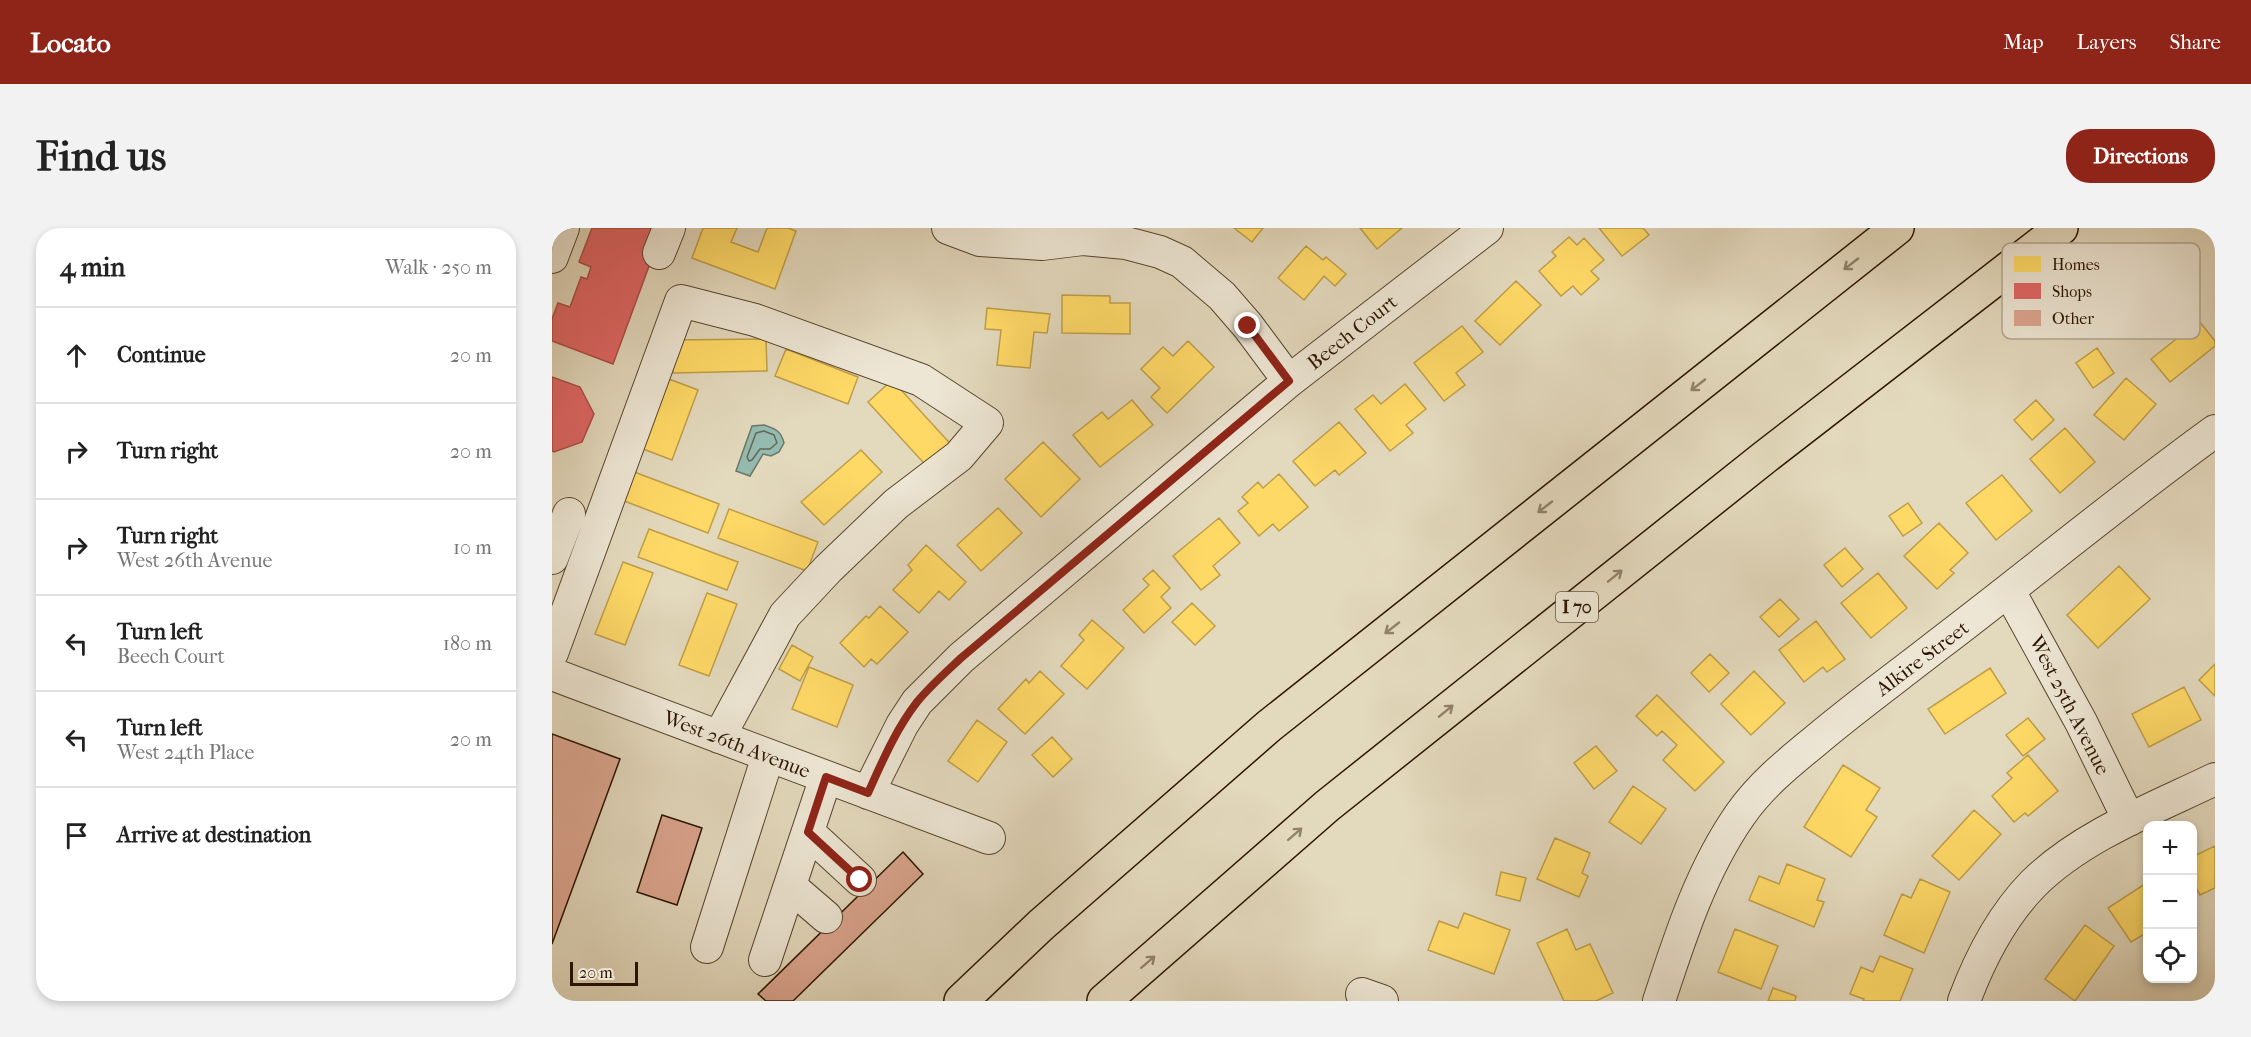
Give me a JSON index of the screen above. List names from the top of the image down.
{
  "streets": {
    "highway": ["I 70"],
    "street": [
      "Beech Court",
      "Alkire Street",
      "West 25th Avenue",
      "West 26th Avenue"
    ]
  },
  "crossings": [
    ["Beech Court", "West 26th Avenue"],
    ["Alkire Street", "West 25th Avenue"]
  ],
  "legend": ["Homes", "Shops", "Other"],
  "scale_bar": "20 m",
  "page": {
    "header": "Locato",
    "nav": ["Map", "Layers", "Share"],
    "buttons": "Directions",
    "title": "Find us",
    "heading": ["4 min", "Walk · 250 m"],
    "list": [
      ["Continue", "20 m"],
      ["Turn right", "20 m"],
      ["Turn right", "West 26th Avenue", "10 m"],
      ["Turn left", "Beech Court", "180 m"],
      ["Turn left", "West 24th Place", "20 m"],
      "Arrive at destination"
    ],
    "map_buttons": ["+", "−"],
    "scale": "20 m"
  }
}
